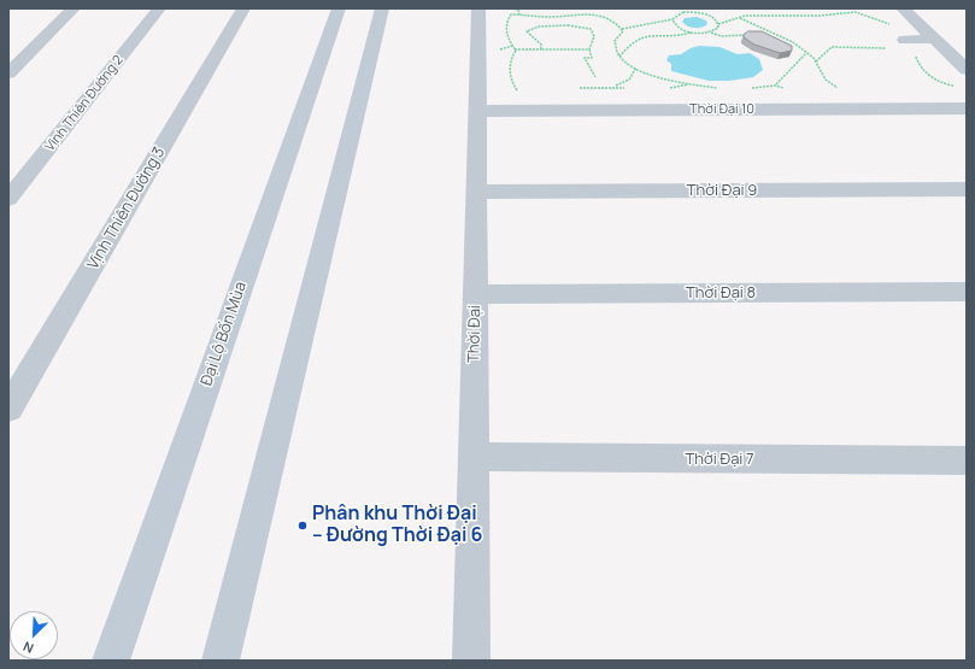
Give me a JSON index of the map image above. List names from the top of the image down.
{
  "streets": {
    "main road": ["Đại Lộ Bốn Mùa"],
    "street": [
      "Vịnh Thiên Đường 2",
      "Thời Đại 10",
      "Thời Đại 9",
      "Vịnh Thiên Đường 3",
      "Thời Đại 8",
      "Thời Đại",
      "Thời Đại 7"
    ]
  },
  "crossings": [
    ["Thời Đại 10", "Thời Đại"],
    ["Thời Đại 9", "Thời Đại"],
    ["Thời Đại 8", "Thời Đại"],
    ["Thời Đại", "Thời Đại 7"]
  ],
  "places": ["Phân khu Thời Đại – Đường Thời Đại 6"],
  "north": "bottom left"
}
